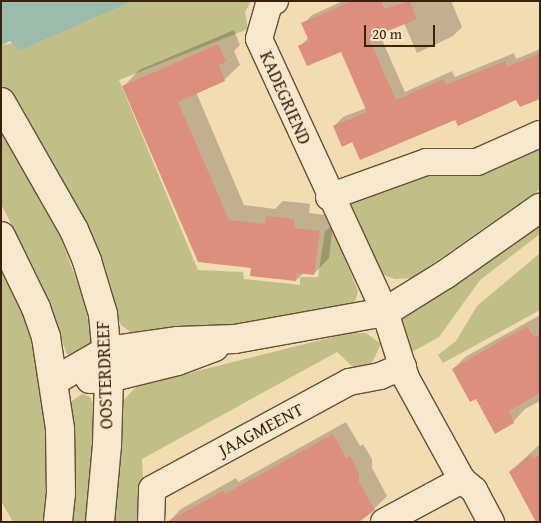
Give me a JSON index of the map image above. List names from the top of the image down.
{
  "streets": {
    "main road": ["OOSTERDREEF"],
    "street": ["KADEGRIEND", "JAAGMEENT"]
  },
  "scale_bar": "20 m"
}
